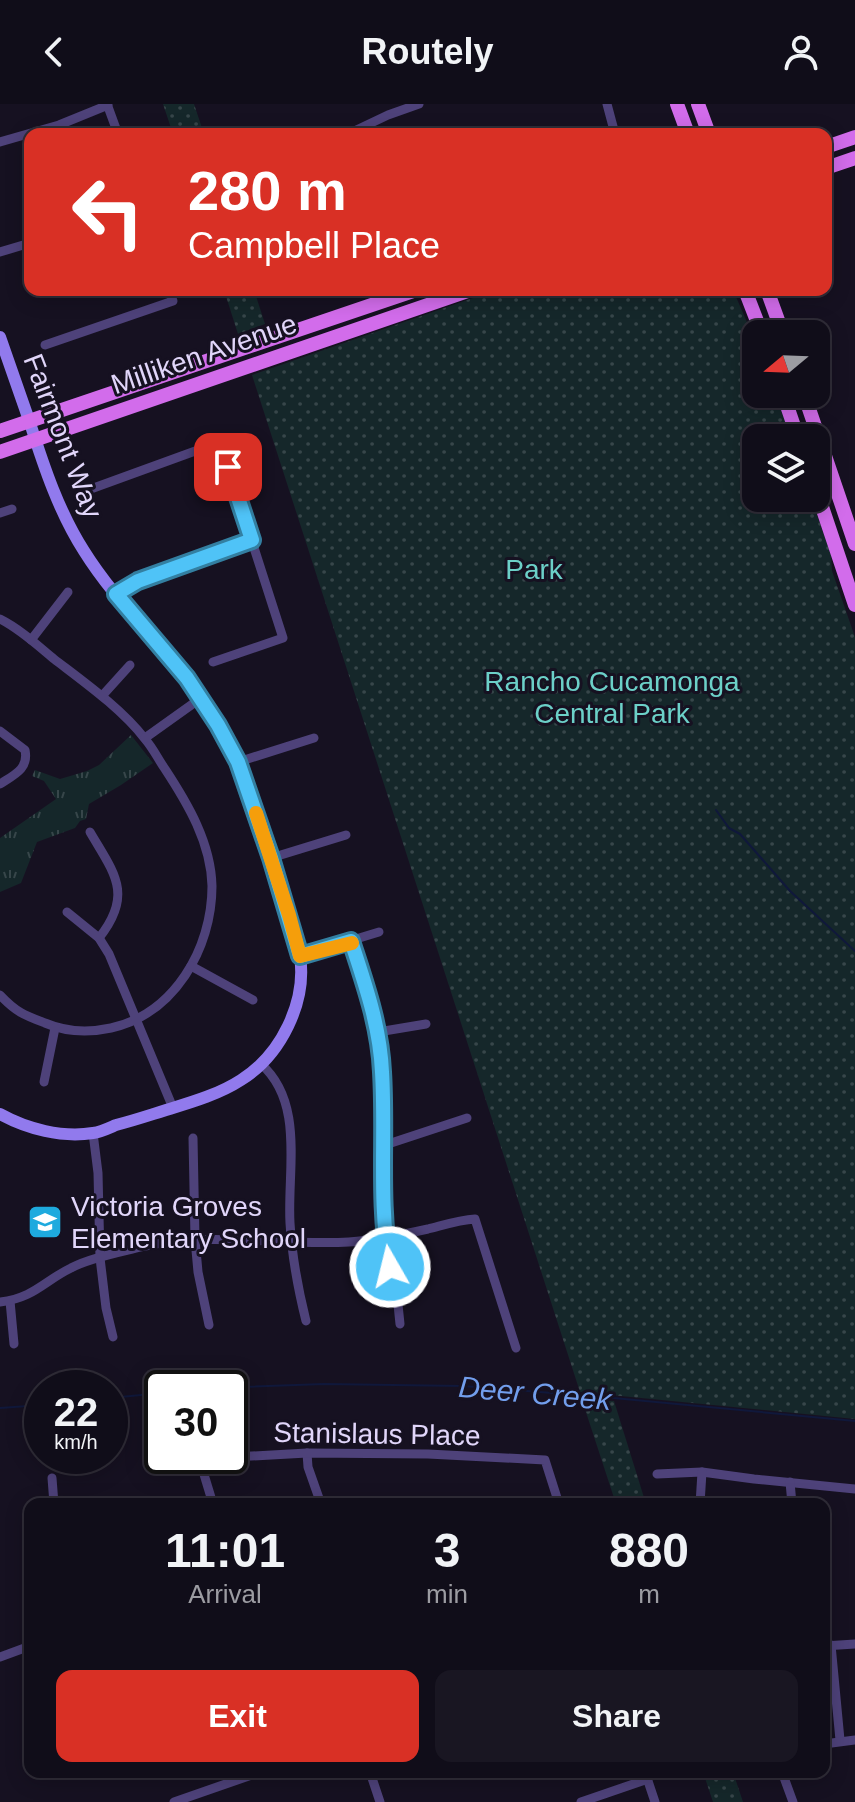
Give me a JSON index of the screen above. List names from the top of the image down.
{
  "streets": {
    "main road": ["Milliken Avenue"],
    "street": ["Fairmont Way", "Stanislaus Place"]
  },
  "crossings": [
    ["Milliken Avenue", "Fairmont Way"]
  ],
  "water": ["Deer Creek"],
  "parks": ["Park", "Rancho Cucamonga Central Park"],
  "places": {
    "school or university": ["Victoria Groves Elementary School"]
  },
  "north": "left",
  "page": {
    "header": "Routely",
    "turn": ["280 m", "Campbell Place"],
    "speed": "22 km/h",
    "limit": "30",
    "eta": [
      "11:01",
      "Arrival",
      "3",
      "min",
      "880",
      "m"
    ],
    "buttons": ["Exit", "Share"]
  }
}
